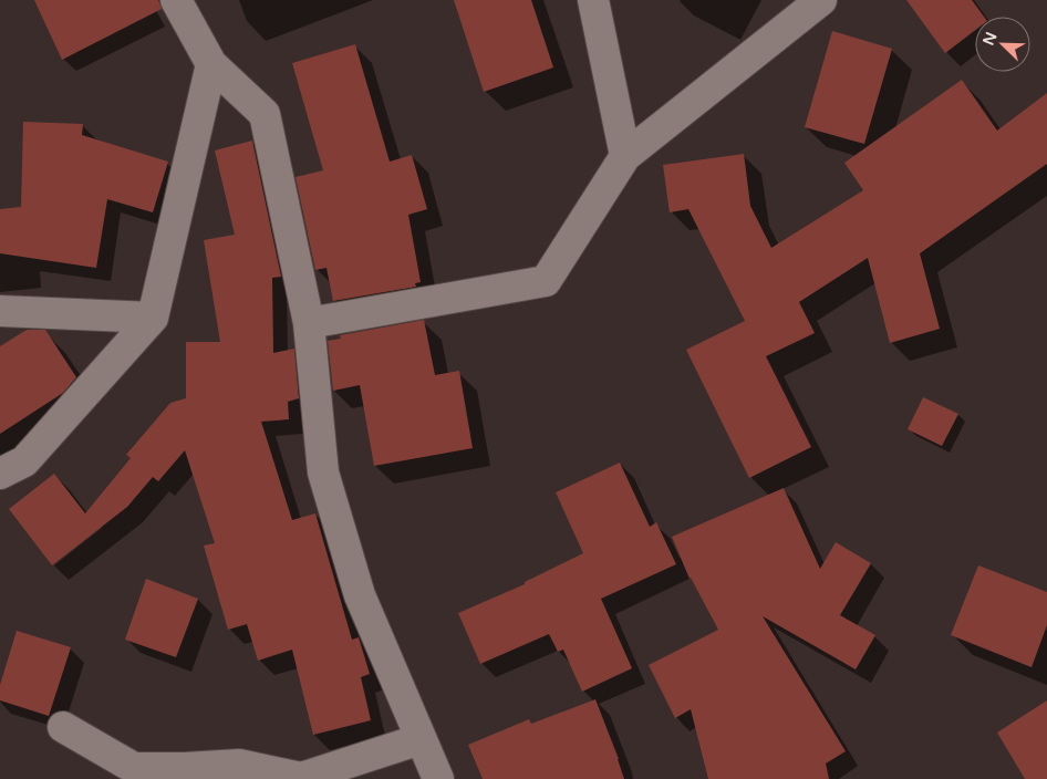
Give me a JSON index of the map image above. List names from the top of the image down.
{
  "north": "top left"
}
